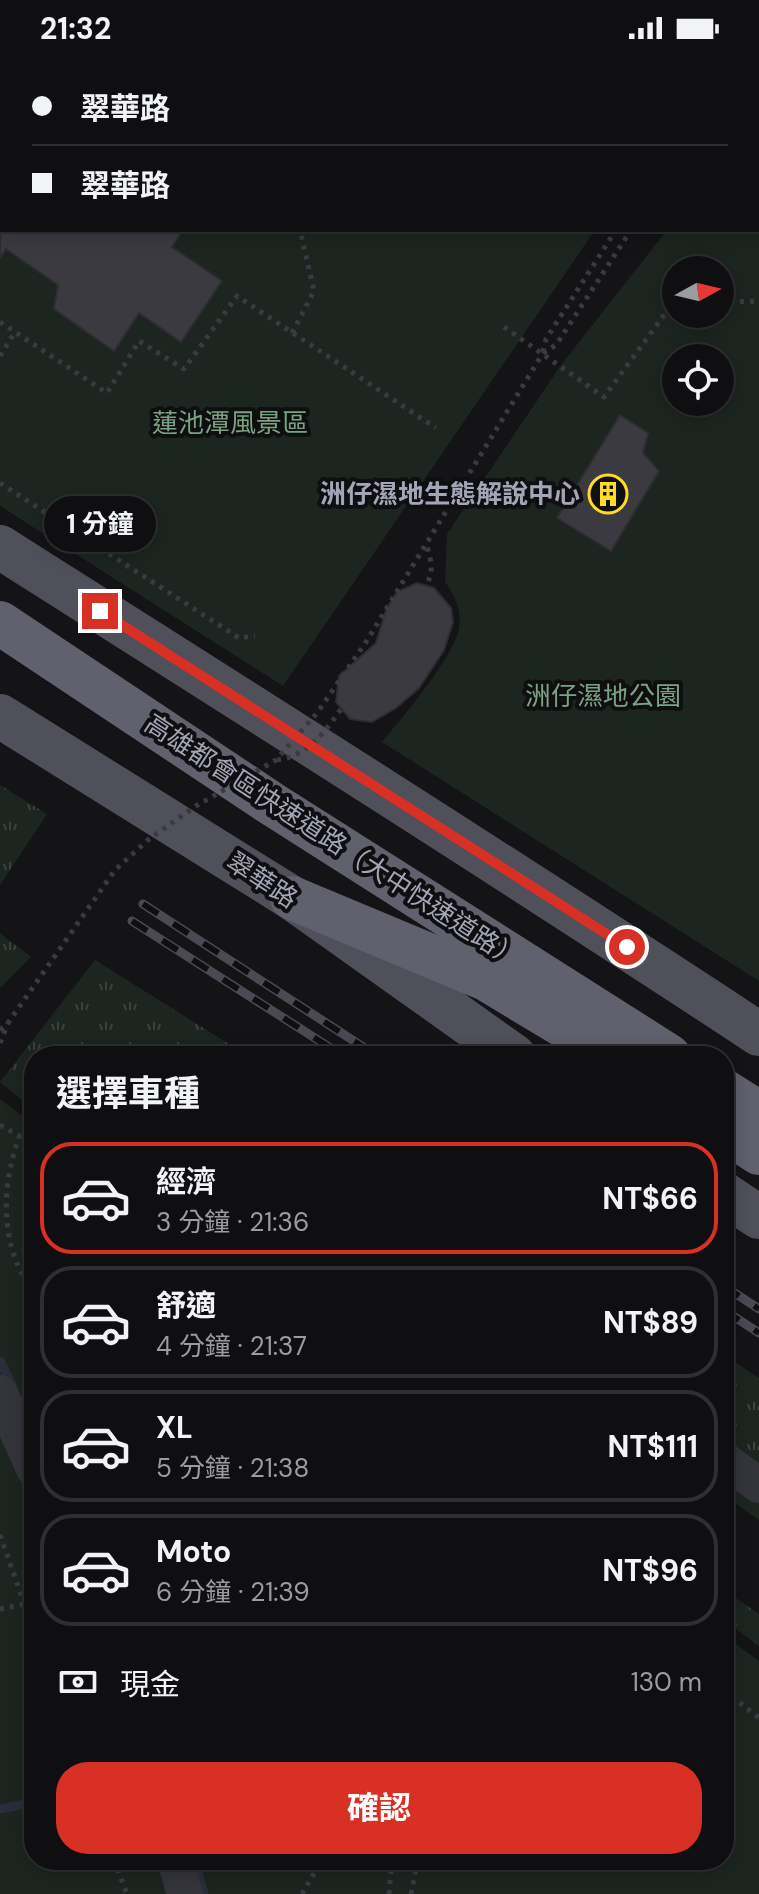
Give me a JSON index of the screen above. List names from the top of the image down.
{
  "streets": {
    "highway": ["高雄都會區快速道路（大中快速道路）"],
    "main road": ["翠華路"]
  },
  "crossings": [
    ["高雄都會區快速道路（大中快速道路）", "翠華路"]
  ],
  "parks": ["蓮池潭風景區", "洲仔濕地公園"],
  "places": {
    "building": ["洲仔濕地生態解說中心"]
  },
  "north": "right",
  "page": {
    "status": "21:32",
    "banner": ["翠華路", "翠華路"],
    "bubble": "1 分鐘",
    "heading": "選擇車種",
    "list": [
      {
        "name": "經濟",
        "note": "3 分鐘 · 21:36",
        "value": "NT$66"
      },
      {
        "name": "舒適",
        "note": "4 分鐘 · 21:37",
        "value": "NT$89"
      },
      {
        "name": "XL",
        "note": "5 分鐘 · 21:38",
        "value": "NT$111"
      },
      {
        "name": "Moto",
        "note": "6 分鐘 · 21:39",
        "value": "NT$96"
      }
    ],
    "pay": ["現金", "130 m"],
    "buttons": "確認"
  }
}
